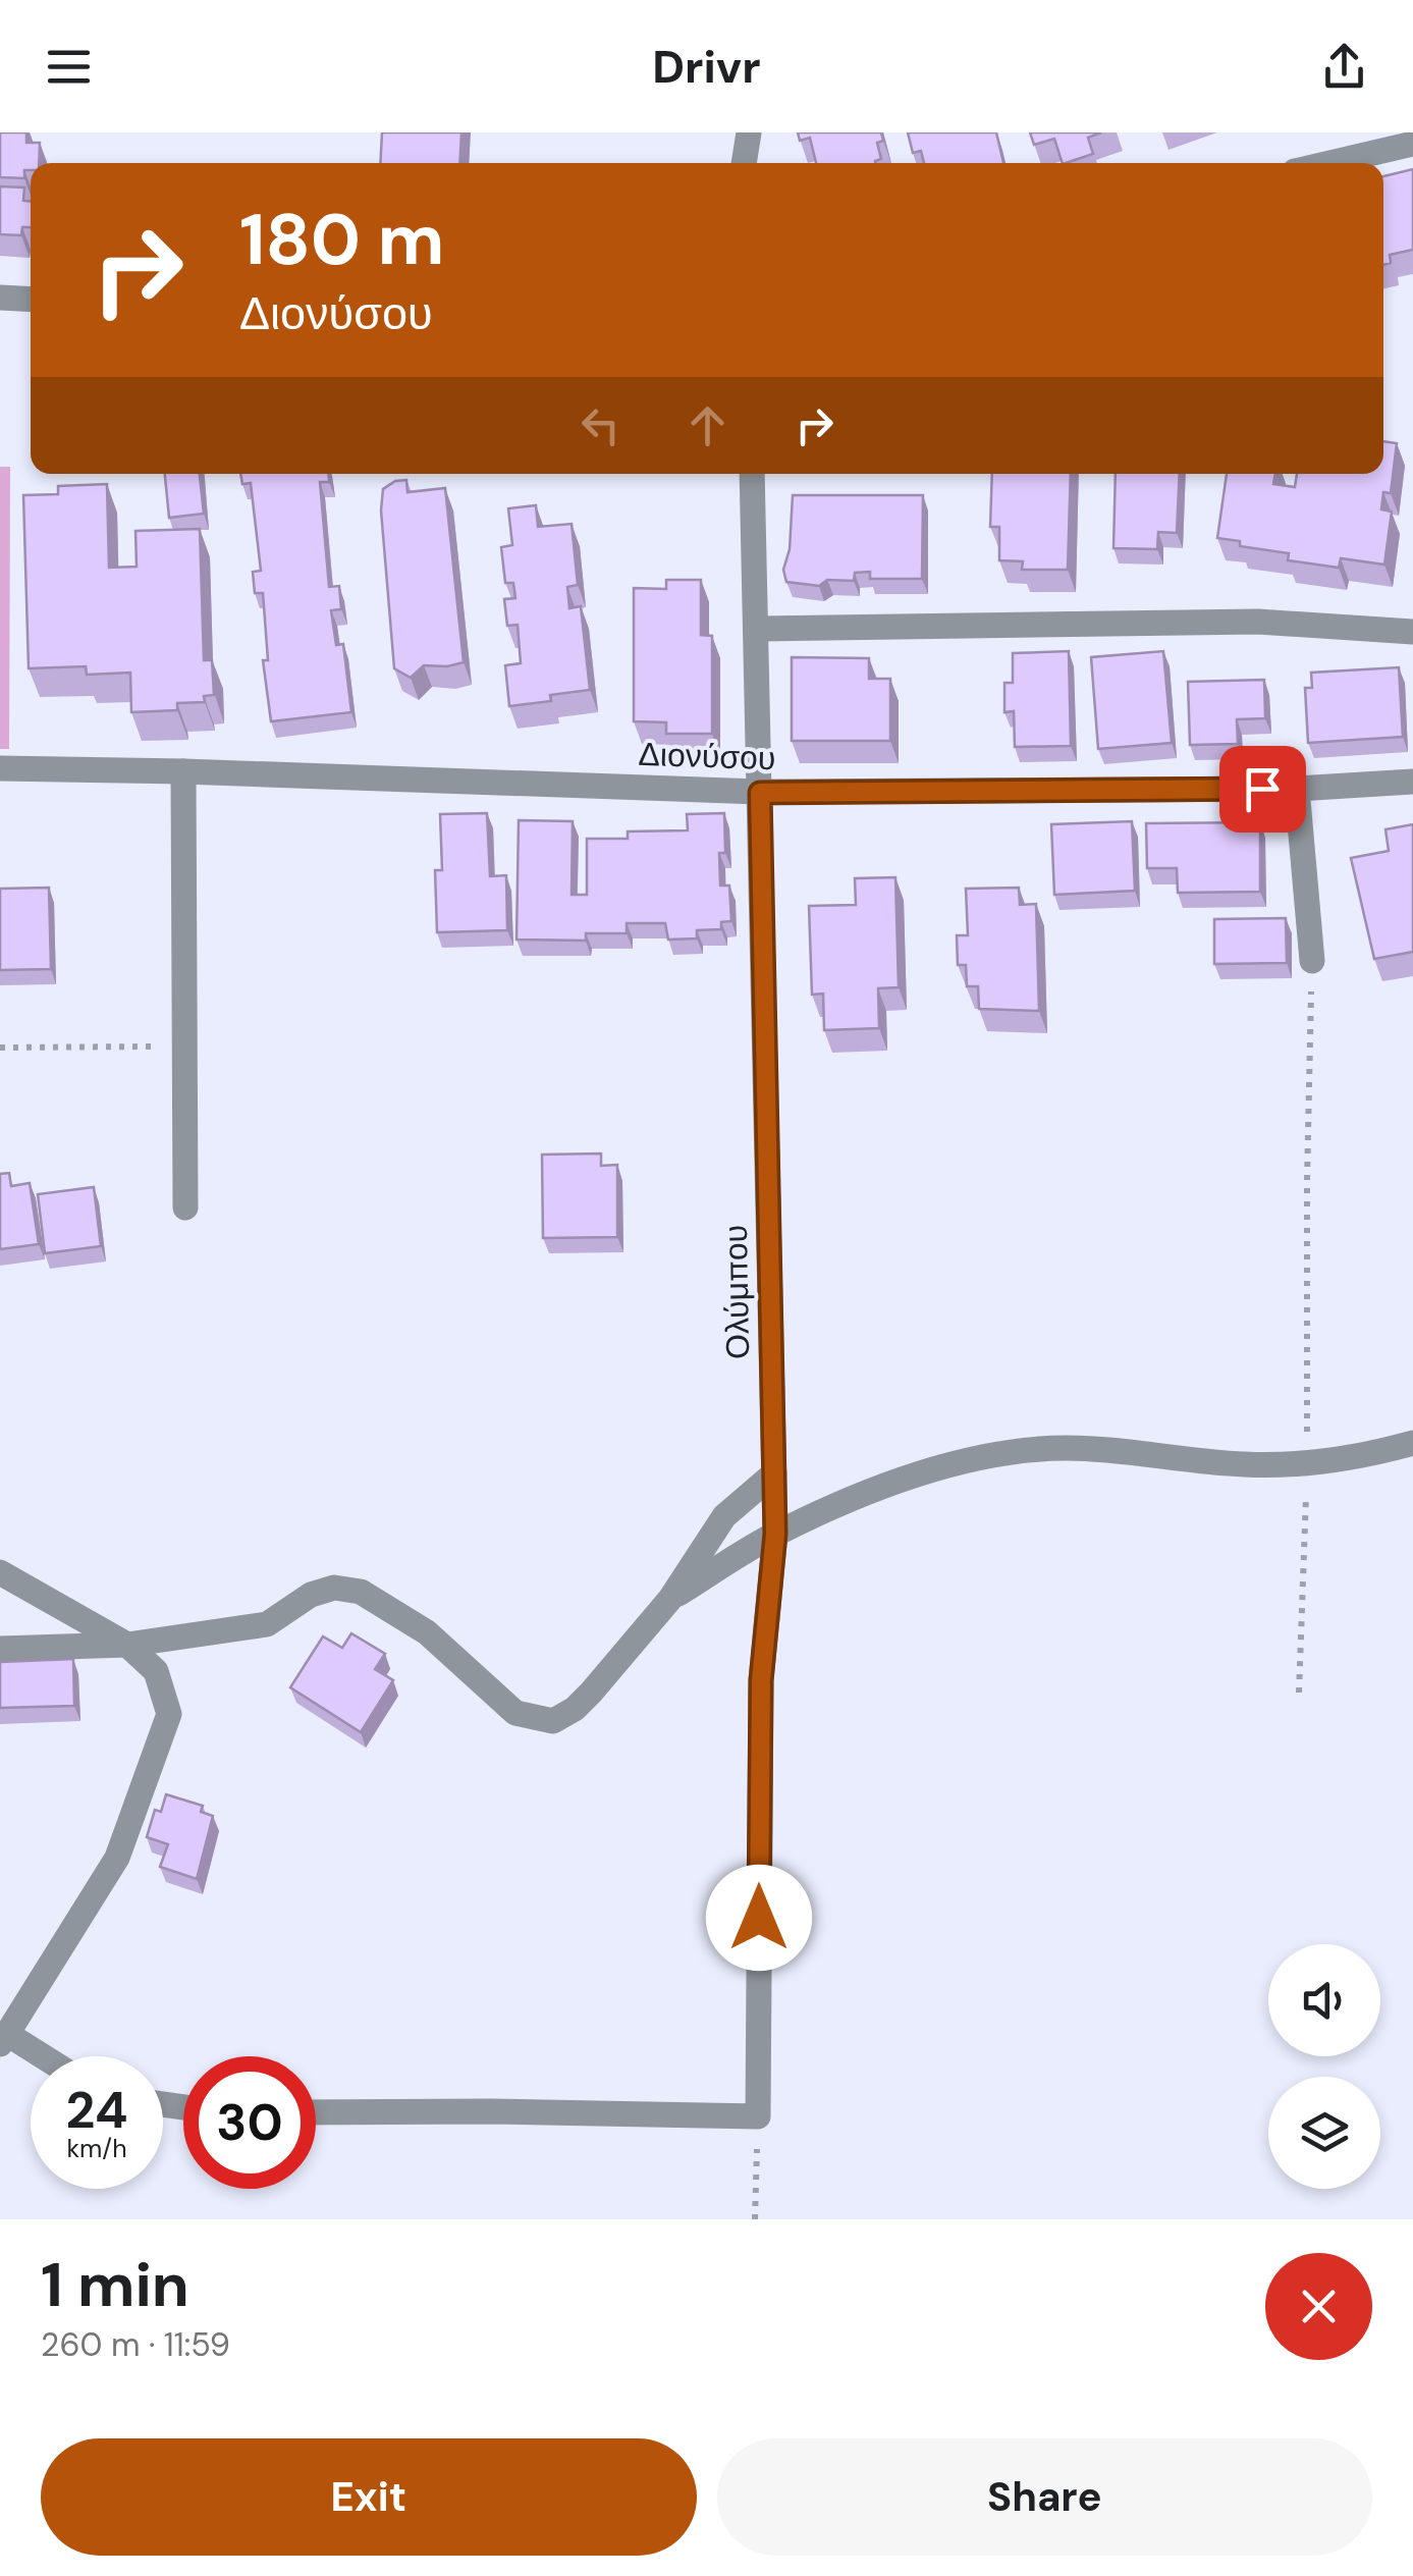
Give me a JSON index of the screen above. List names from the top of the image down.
{
  "streets": {
    "street": ["Διονύσου", "Ολύμπου"]
  },
  "crossings": [
    ["Διονύσου", "Ολύμπου"]
  ],
  "page": {
    "header": "Drivr",
    "turn": ["180 m", "Διονύσου"],
    "speed": "24 km/h",
    "limit": "30",
    "heading": ["1 min", "260 m · 11:59"],
    "buttons": ["Exit", "Share"]
  }
}
